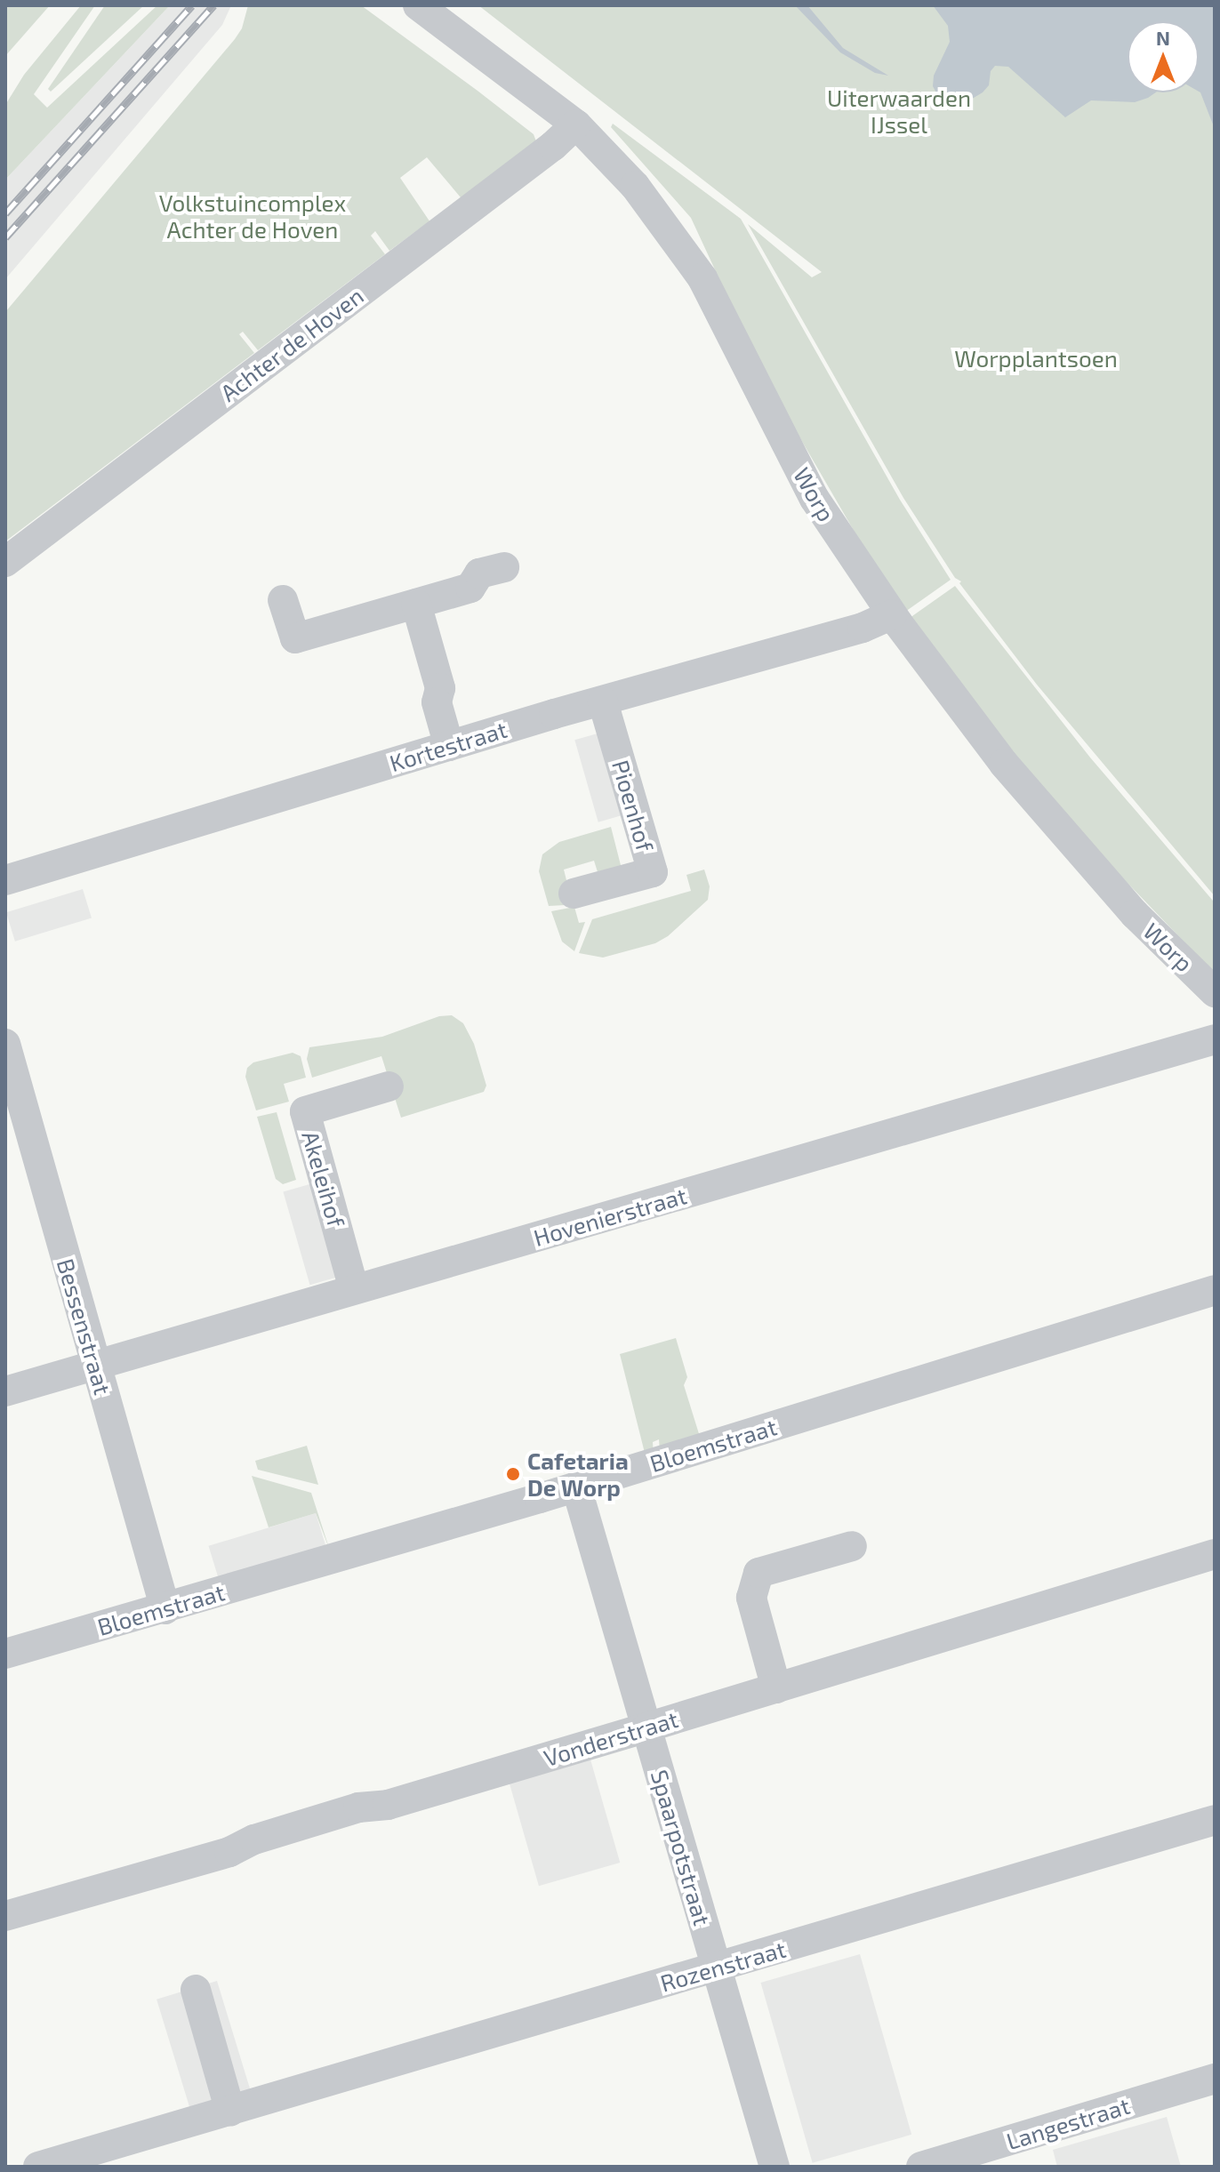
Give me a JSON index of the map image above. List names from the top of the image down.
{
  "streets": {
    "street": [
      "Achter de Hoven",
      "Worp",
      "Kortestraat",
      "Pioenhof",
      "Akeleihof",
      "Hovenierstraat",
      "Bessenstraat",
      "Bloemstraat",
      "Vonderstraat",
      "Spaarpotstraat",
      "Rozenstraat",
      "Langestraat"
    ]
  },
  "crossings": [
    ["Achter de Hoven", "Worp"],
    ["Worp", "Kortestraat"],
    ["Kortestraat", "Pioenhof"],
    ["Akeleihof", "Hovenierstraat"],
    ["Hovenierstraat", "Bessenstraat"],
    ["Bessenstraat", "Bloemstraat"],
    ["Bloemstraat", "Spaarpotstraat"],
    ["Vonderstraat", "Spaarpotstraat"],
    ["Spaarpotstraat", "Rozenstraat"]
  ],
  "parks": ["Uiterwaarden IJssel", "Volkstuincomplex Achter de Hoven", "Worpplantsoen"],
  "places": ["Cafetaria De Worp"],
  "north": "top"
}
